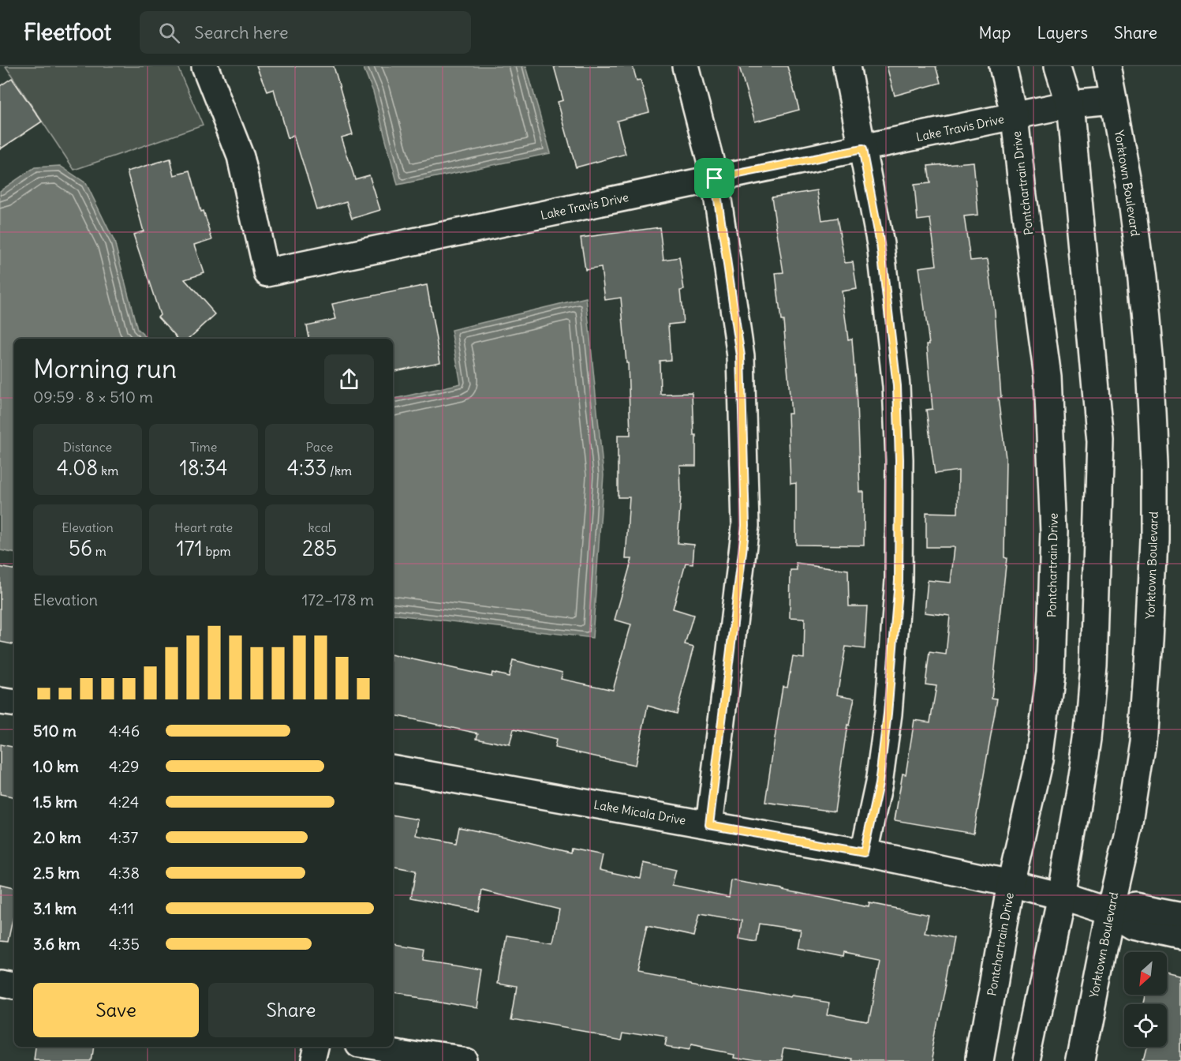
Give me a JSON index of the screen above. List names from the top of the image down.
{
  "streets": {
    "street": [
      "Lake Travis Drive",
      "Pontchartrain Drive",
      "Yorktown Boulevard",
      "Lake Micala Drive"
    ]
  },
  "crossings": [
    ["Lake Travis Drive", "Pontchartrain Drive"],
    ["Lake Travis Drive", "Yorktown Boulevard"],
    ["Pontchartrain Drive", "Lake Micala Drive"],
    ["Yorktown Boulevard", "Lake Micala Drive"]
  ],
  "north": "bottom left",
  "page": {
    "header": "Fleetfoot",
    "search": "Search here",
    "nav": ["Map", "Layers", "Share"],
    "heading": ["Morning run", "09:59 · 8 × 510 m"],
    "stats": [
      ["Distance", "4.08 km"],
      ["Time", "18:34"],
      ["Pace", "4:33 /km"],
      ["Elevation", "56 m"],
      ["Heart rate", "171 bpm"],
      ["kcal", "285"]
    ],
    "chart": ["Elevation", "172–178 m"],
    "list": [
      {
        "name": "510 m",
        "note": "4:46"
      },
      {
        "name": "1.0 km",
        "note": "4:29"
      },
      {
        "name": "1.5 km",
        "note": "4:24"
      },
      {
        "name": "2.0 km",
        "note": "4:37"
      },
      {
        "name": "2.5 km",
        "note": "4:38"
      },
      {
        "name": "3.1 km",
        "note": "4:11"
      },
      {
        "name": "3.6 km",
        "note": "4:35"
      }
    ],
    "buttons": ["Save", "Share"]
  }
}
